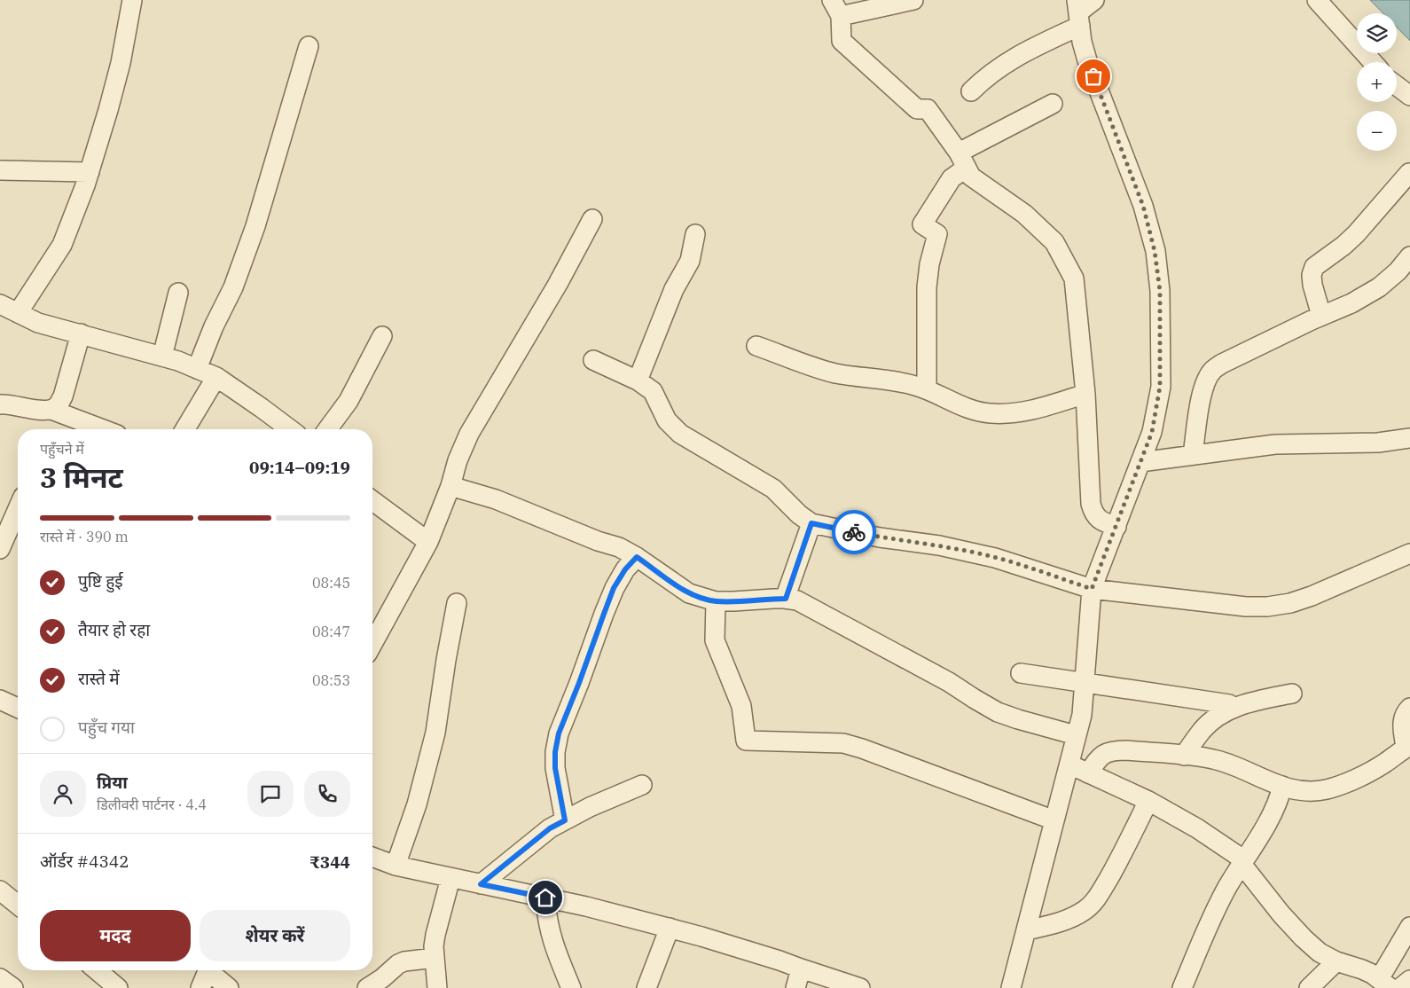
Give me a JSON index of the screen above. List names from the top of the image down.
{
  "page": {
    "map_buttons": ["+", "−"],
    "heading": ["3 मिनट", "पहुँचने में", "09:14–09:19"],
    "panel": [
      "प्रिया",
      "डिलीवरी पार्टनर · 4.4",
      "ऑर्डर #4342",
      "₹344"
    ],
    "bar": "रास्ते में · 390 m",
    "list": [
      ["पुष्टि हुई", "08:45"],
      ["तैयार हो रहा", "08:47"],
      ["रास्ते में", "08:53"],
      "पहुँच गया"
    ],
    "buttons": ["मदद", "शेयर करें"]
  }
}
